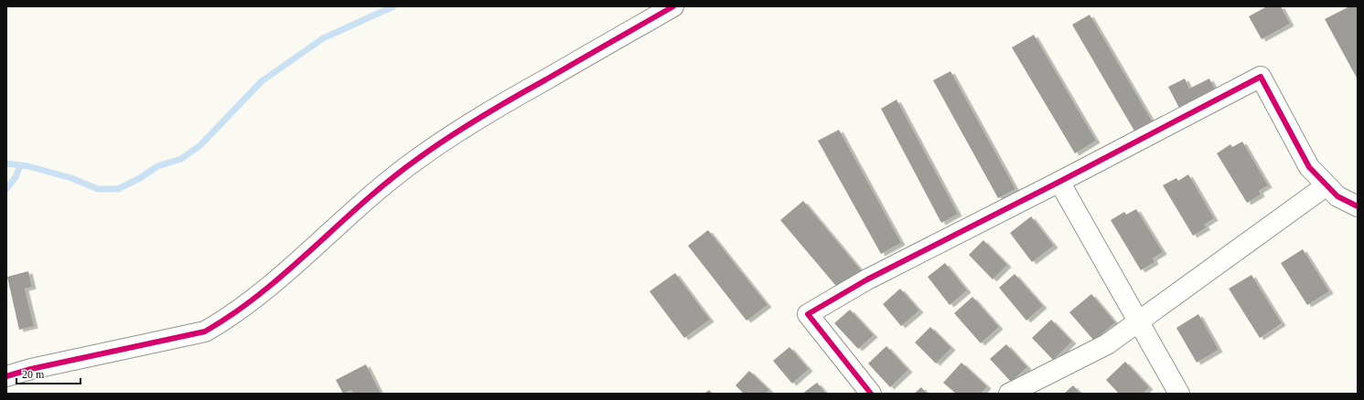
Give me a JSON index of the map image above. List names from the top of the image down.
{
  "scale_bar": "20 m"
}
